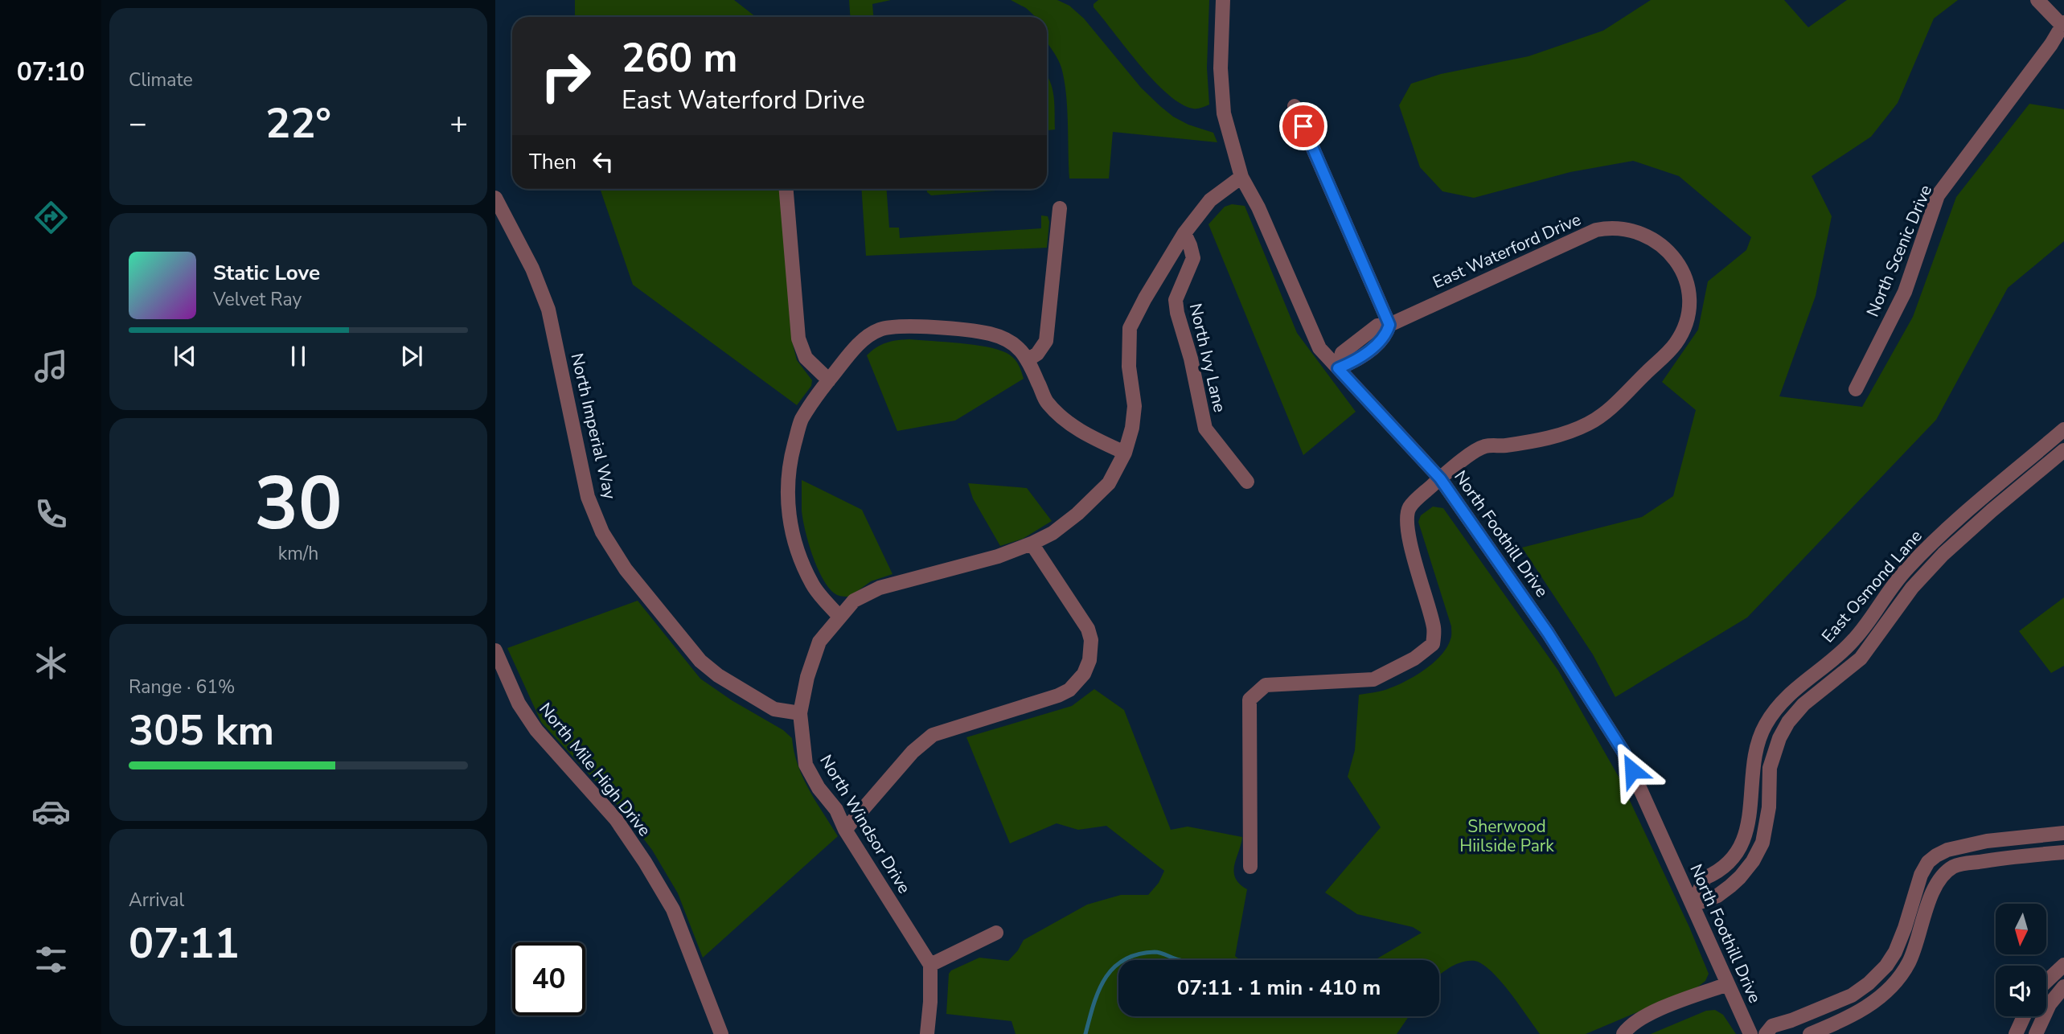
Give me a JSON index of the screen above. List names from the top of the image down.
{
  "streets": {
    "street": [
      "East Waterford Drive",
      "North Scenic Drive",
      "North Ivy Lane",
      "North Imperial Way",
      "North Foothill Drive",
      "East Osmond Lane",
      "North Mile High Drive",
      "North Windsor Drive"
    ]
  },
  "crossings": [
    ["East Waterford Drive", "North Foothill Drive"],
    ["North Ivy Lane", "North Windsor Drive"],
    ["North Imperial Way", "North Windsor Drive"],
    ["North Foothill Drive", "East Osmond Lane"],
    ["North Foothill Drive", "North Windsor Drive"]
  ],
  "parks": ["Sherwood Hiilside Park"],
  "north": "bottom",
  "page": {
    "tabs": "07:10",
    "tile": [
      "Climate",
      ["30", "km/h"],
      ["Range · 61%", "305 km"],
      ["Arrival", "07:11"]
    ],
    "turn": ["260 m", "East Waterford Drive"],
    "heat": ["−", "22°", "+"],
    "then": "Then",
    "song": ["Static Love", "Velvet Ray"],
    "limit": "40",
    "trip": "07:11 · 1 min · 410 m"
  }
}
